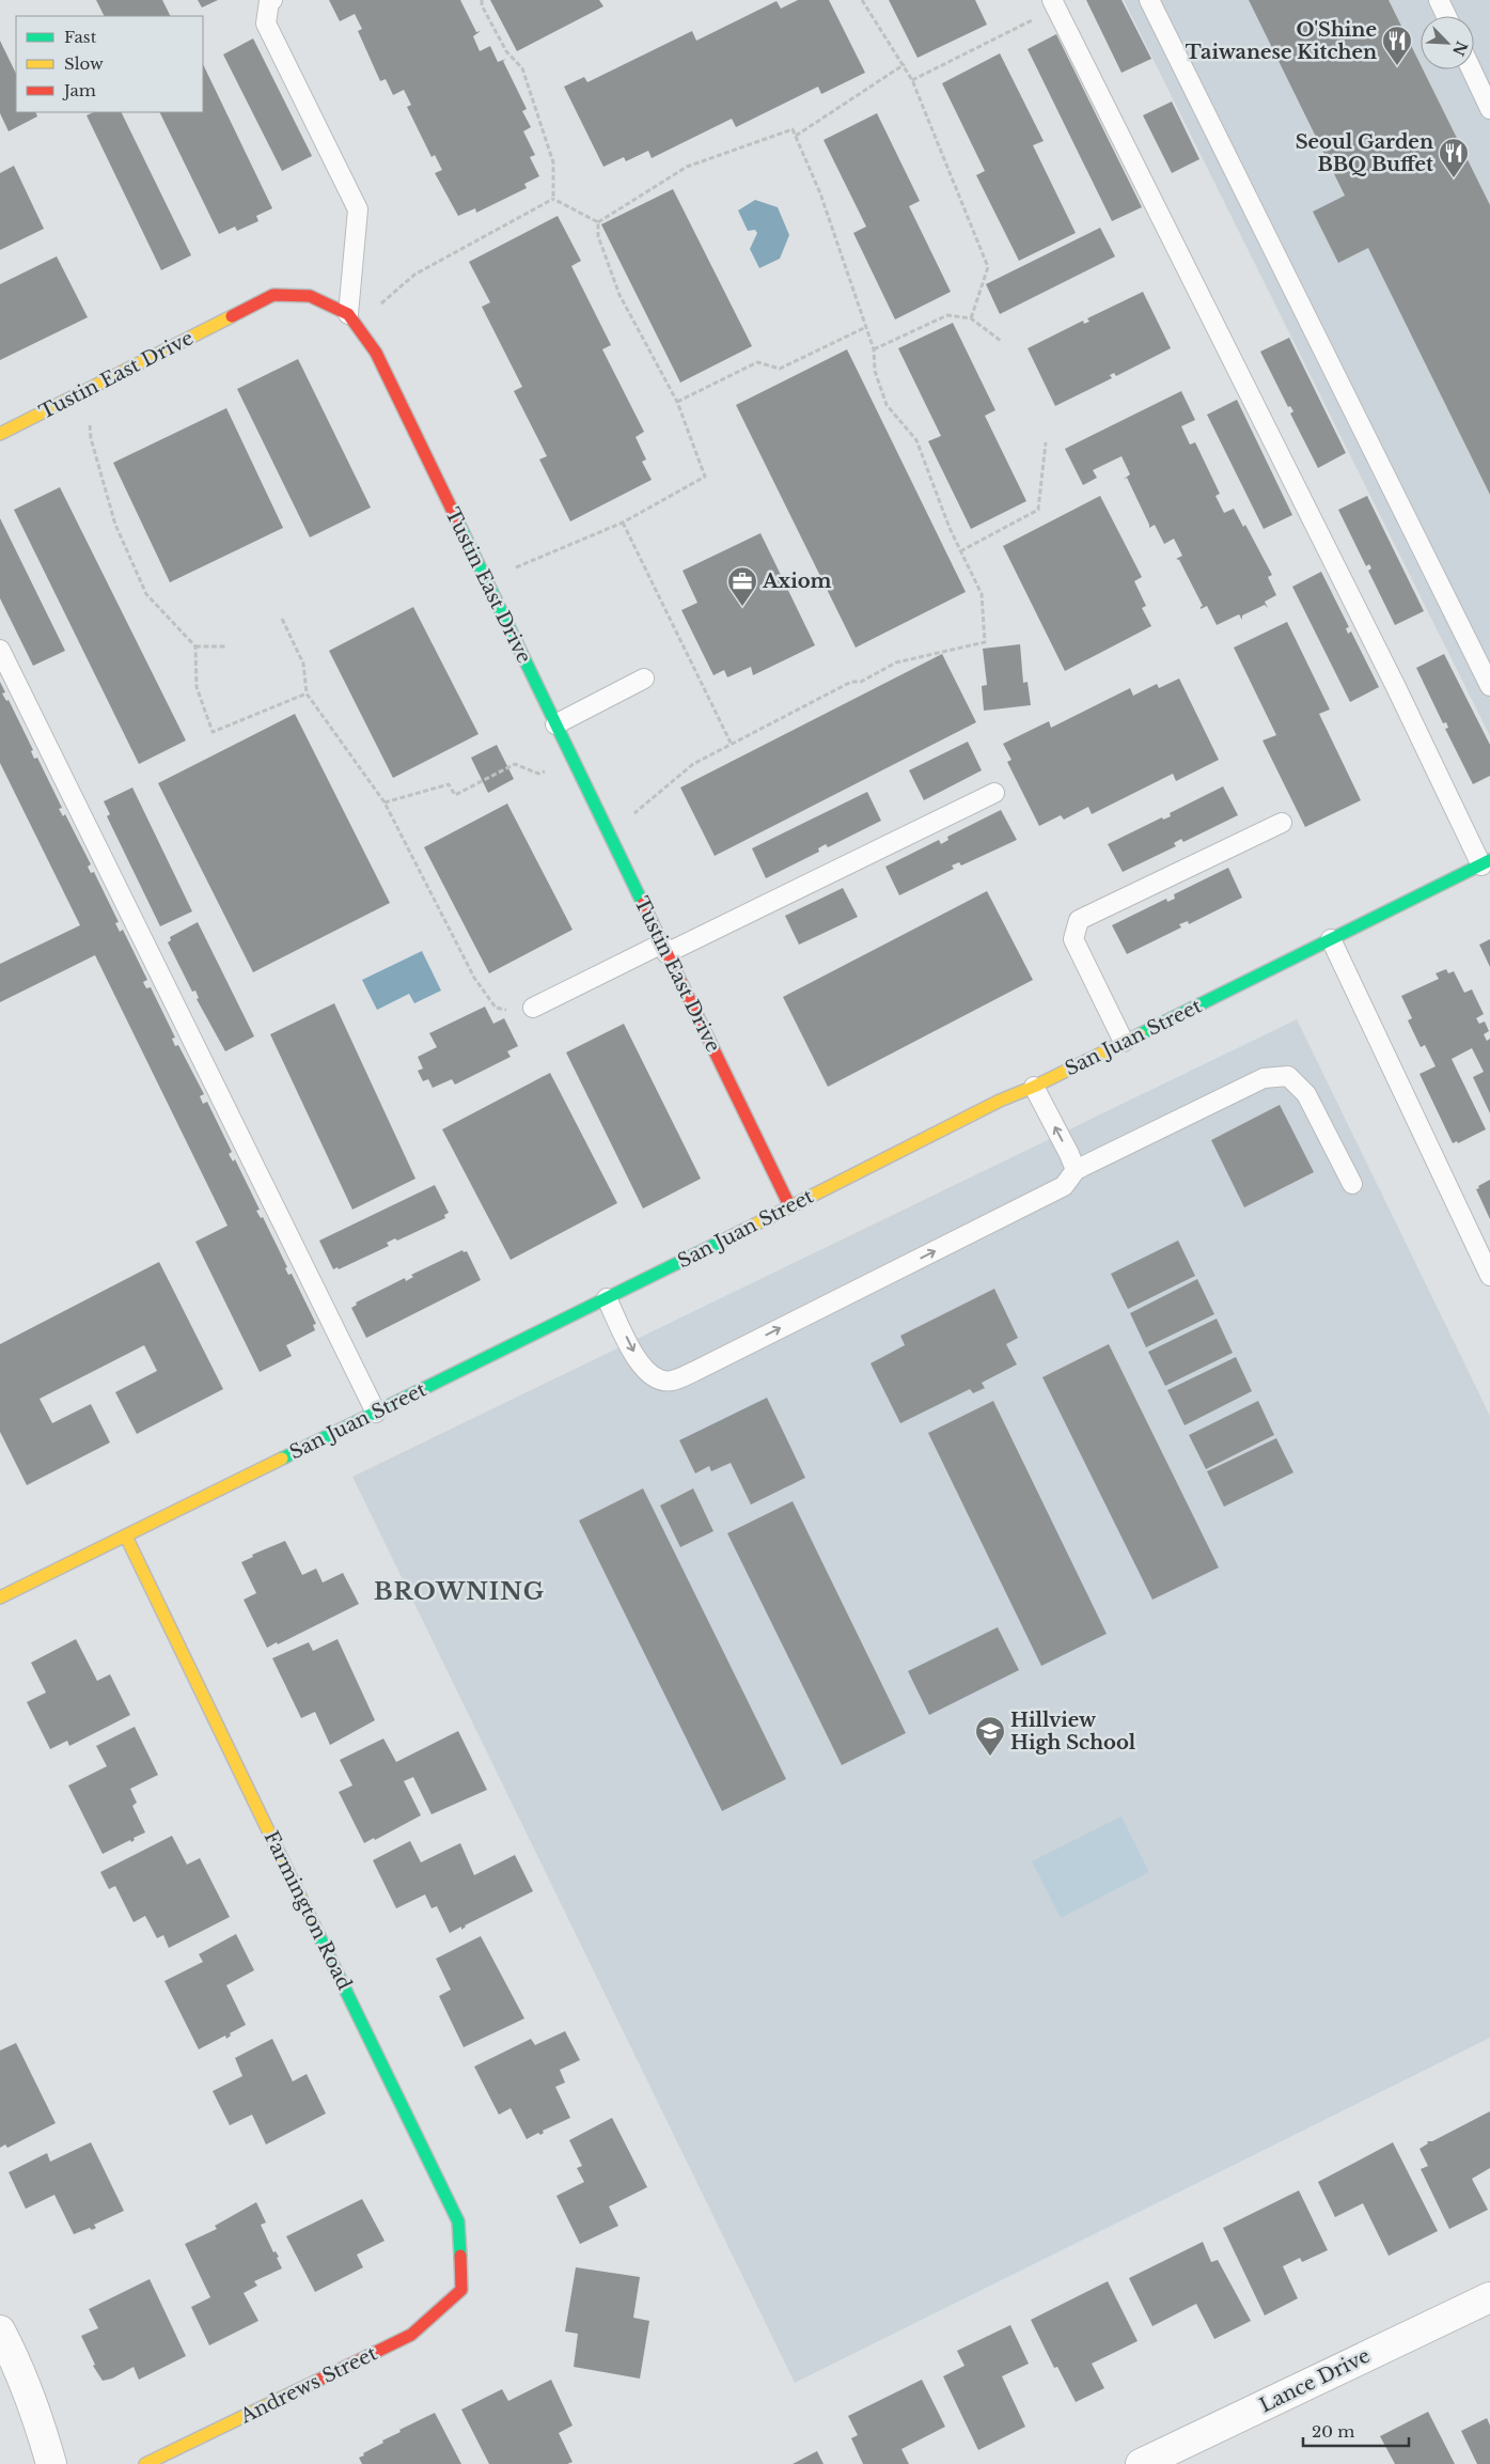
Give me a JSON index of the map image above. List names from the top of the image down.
{
  "streets": {
    "street": [
      "Tustin East Drive",
      "San Juan Street",
      "Farmington Road",
      "Lance Drive",
      "Andrews Street"
    ]
  },
  "crossings": [
    ["Tustin East Drive", "San Juan Street"],
    ["San Juan Street", "Farmington Road"],
    ["Farmington Road", "Andrews Street"]
  ],
  "districts": ["BROWNING"],
  "places": {
    "restaurant": ["O'Shine Taiwanese Kitchen", "Seoul Garden BBQ Buffet"],
    "office": ["Axiom"],
    "school or university": ["Hillview High School"]
  },
  "legend": ["Fast", "Slow", "Jam"],
  "scale_bar": "20 m",
  "north": "bottom right"
}
